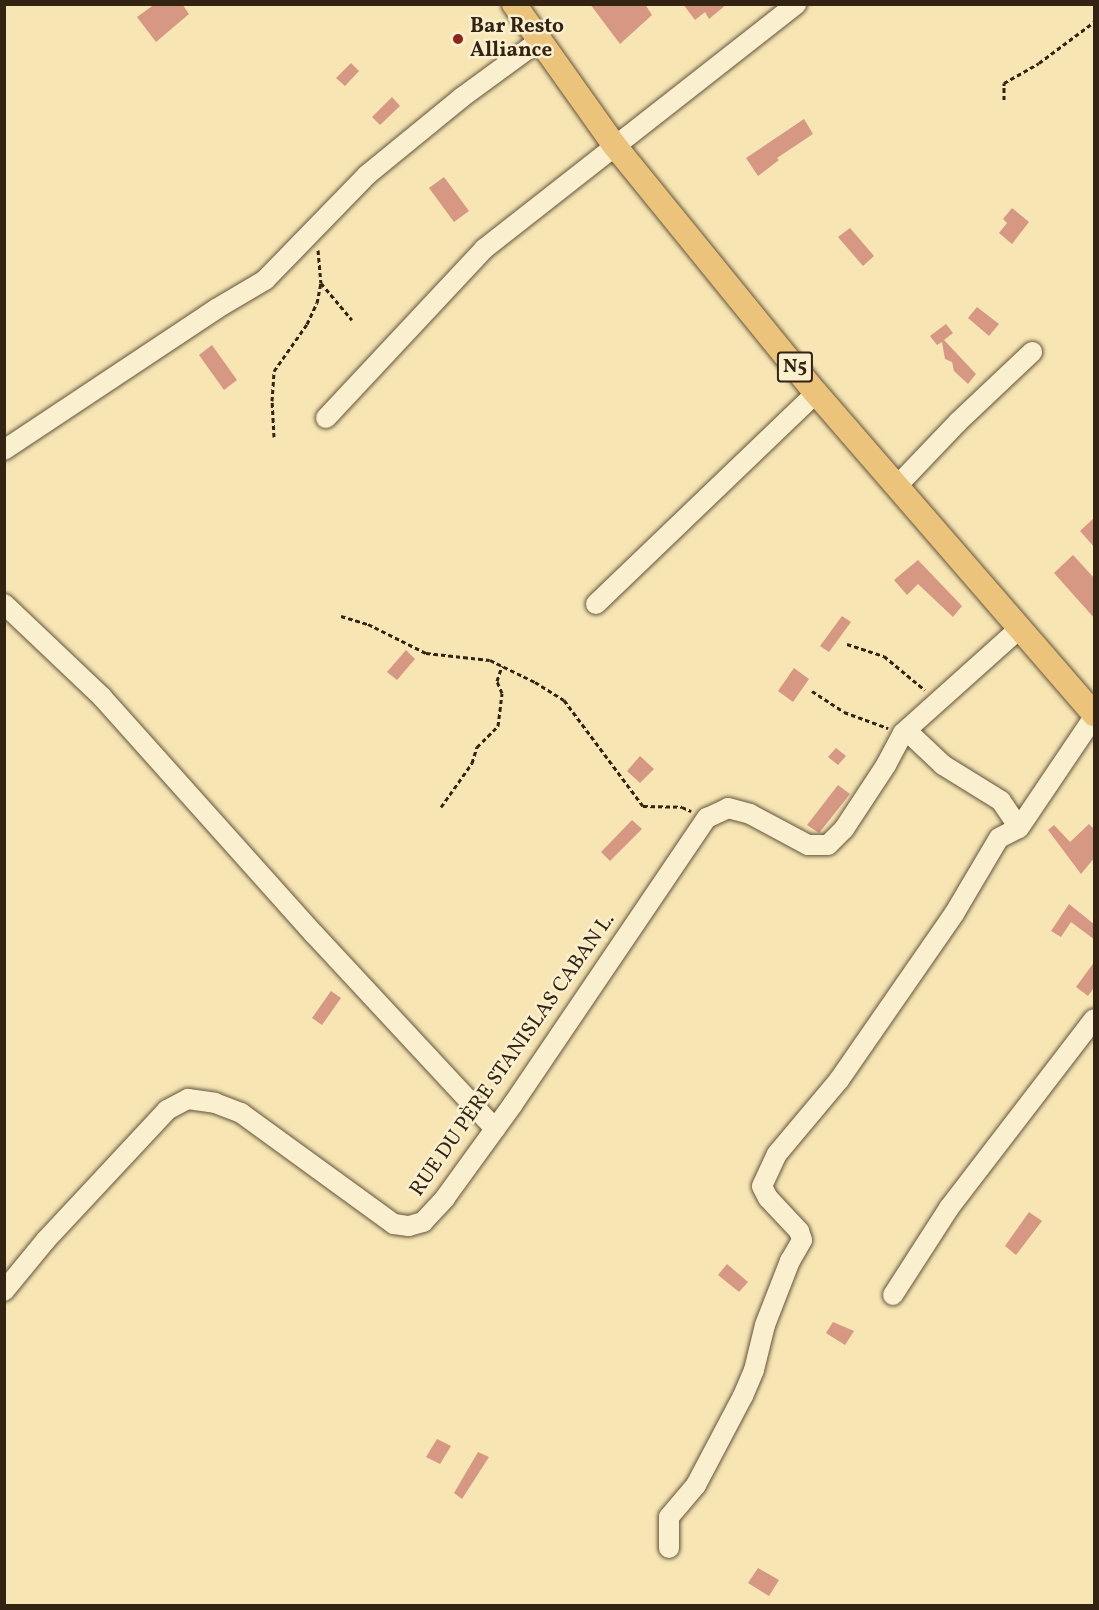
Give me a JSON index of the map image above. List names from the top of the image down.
{
  "streets": {
    "main road": ["N5"],
    "street": ["RUE DU PÈRE STANISLAS CABAN L."]
  },
  "places": ["Bar Resto Alliance"]
}
